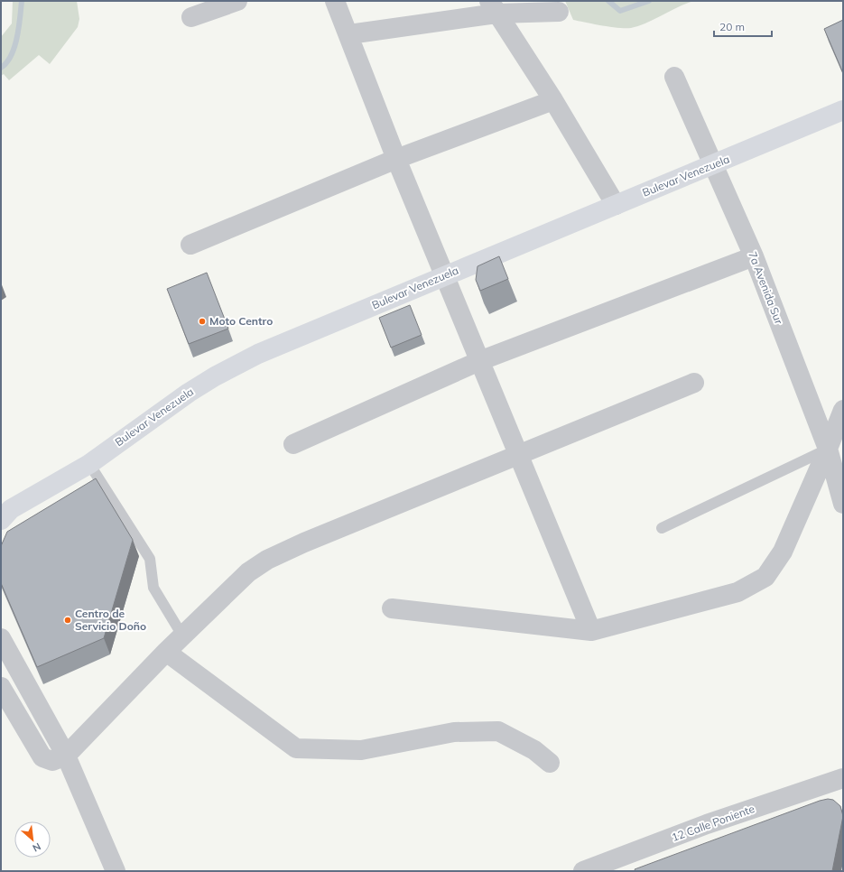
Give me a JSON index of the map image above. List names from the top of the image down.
{
  "streets": {
    "highway": ["Bulevar Venezuela"],
    "street": ["7a Avenida Sur", "12 Calle Poniente"]
  },
  "crossings": [
    ["Bulevar Venezuela", "7a Avenida Sur"]
  ],
  "places": ["Moto Centro", "Centro de Servicio Doño"],
  "scale_bar": "20 m",
  "north": "bottom right"
}
